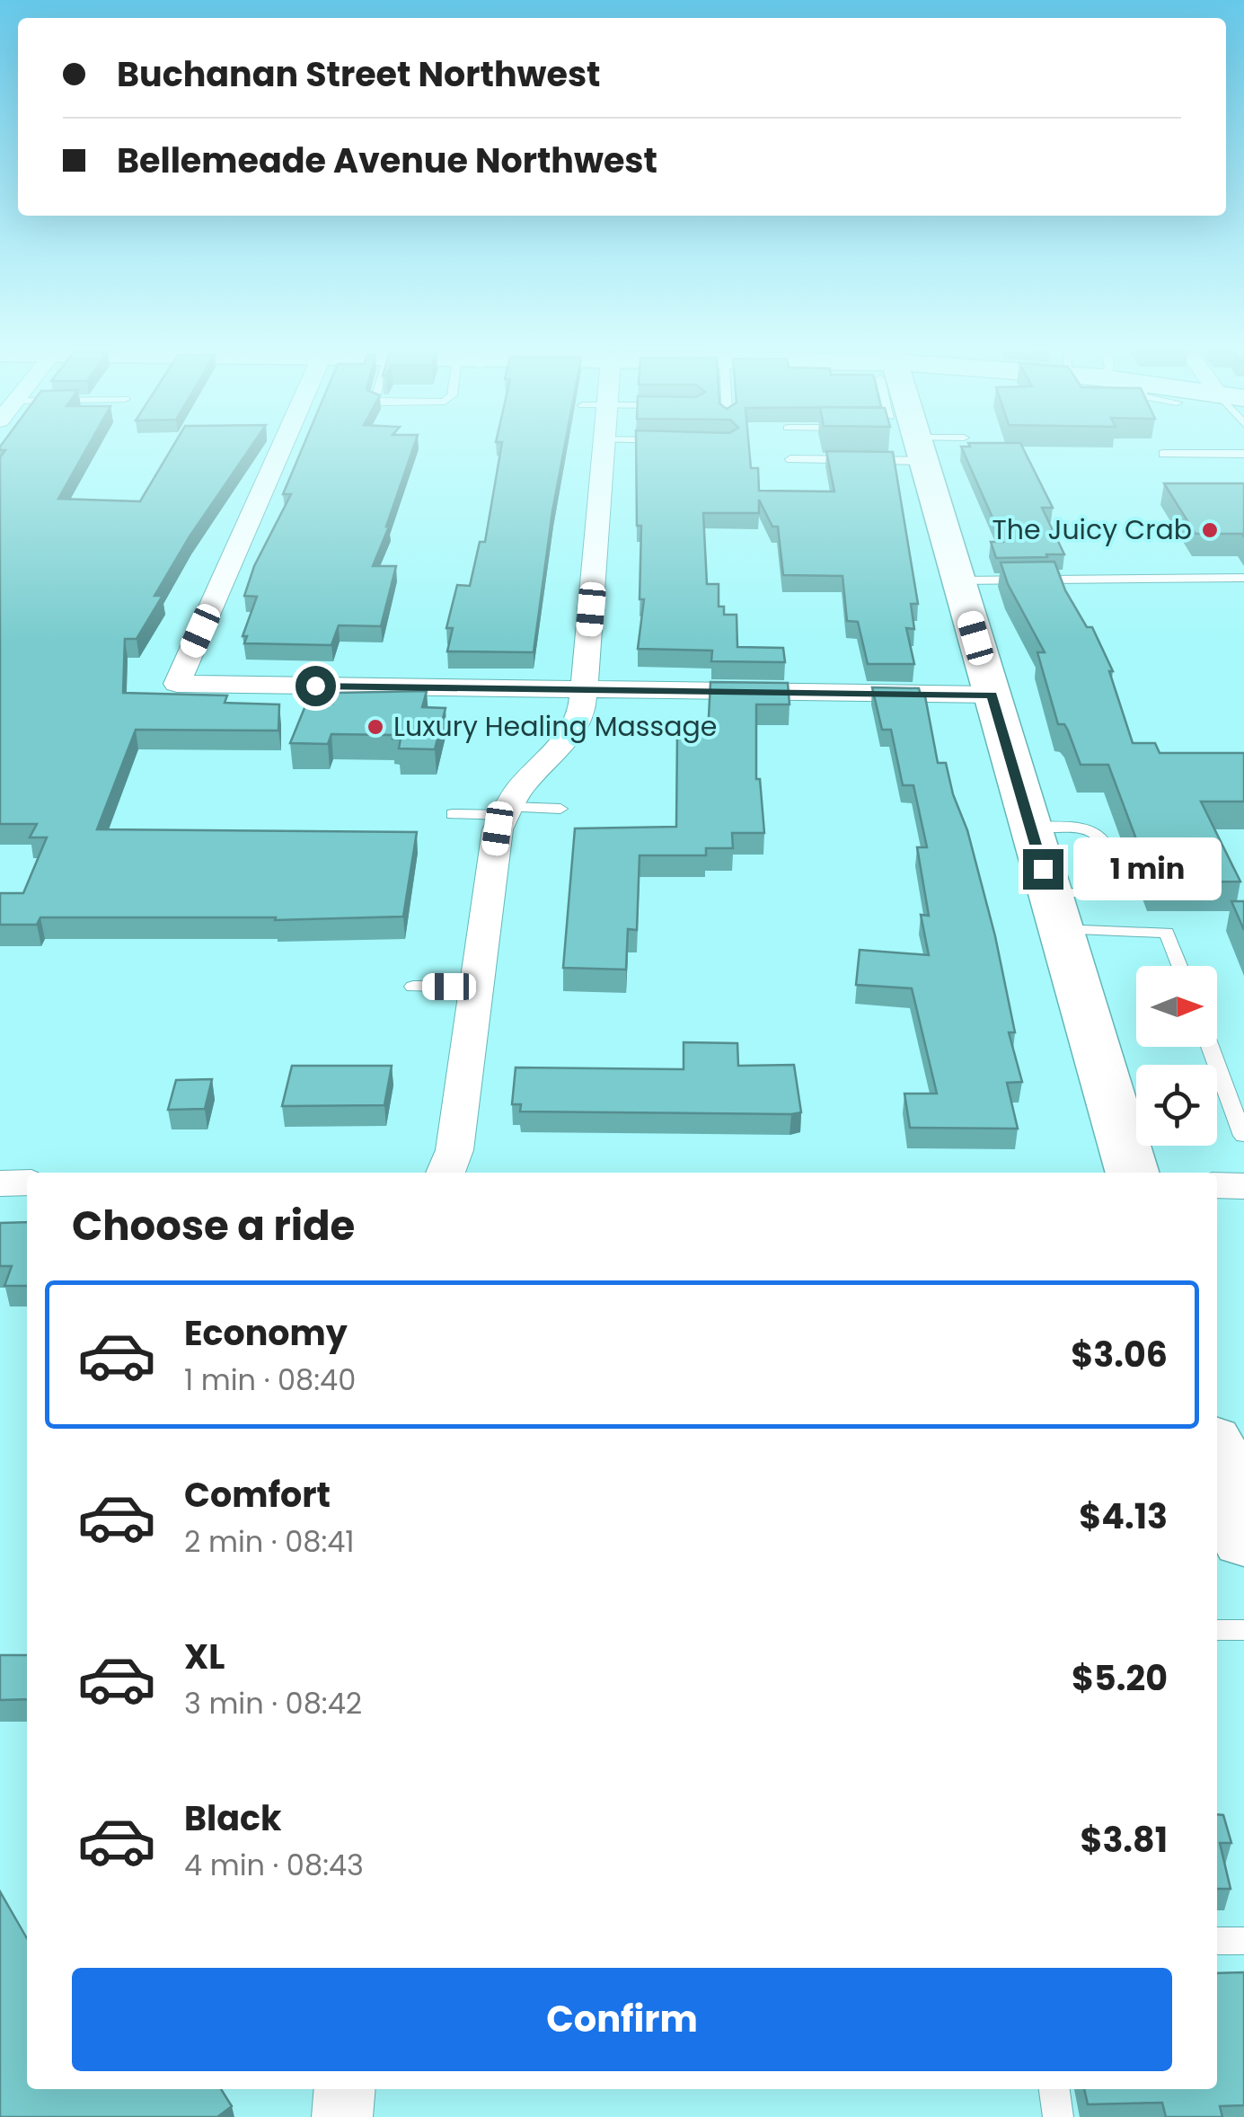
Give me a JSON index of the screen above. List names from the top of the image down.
{
  "places": ["The Juicy Crab", "Luxury Healing Massage"],
  "north": "right",
  "page": {
    "banner": ["Buchanan Street Northwest", "Bellemeade Avenue Northwest"],
    "bubble": "1 min",
    "heading": "Choose a ride",
    "list": [
      {
        "name": "Economy",
        "note": "1 min · 08:40",
        "value": "$3.06"
      },
      {
        "name": "Comfort",
        "note": "2 min · 08:41",
        "value": "$4.13"
      },
      {
        "name": "XL",
        "note": "3 min · 08:42",
        "value": "$5.20"
      },
      {
        "name": "Black",
        "note": "4 min · 08:43",
        "value": "$3.81"
      }
    ],
    "buttons": "Confirm"
  }
}
